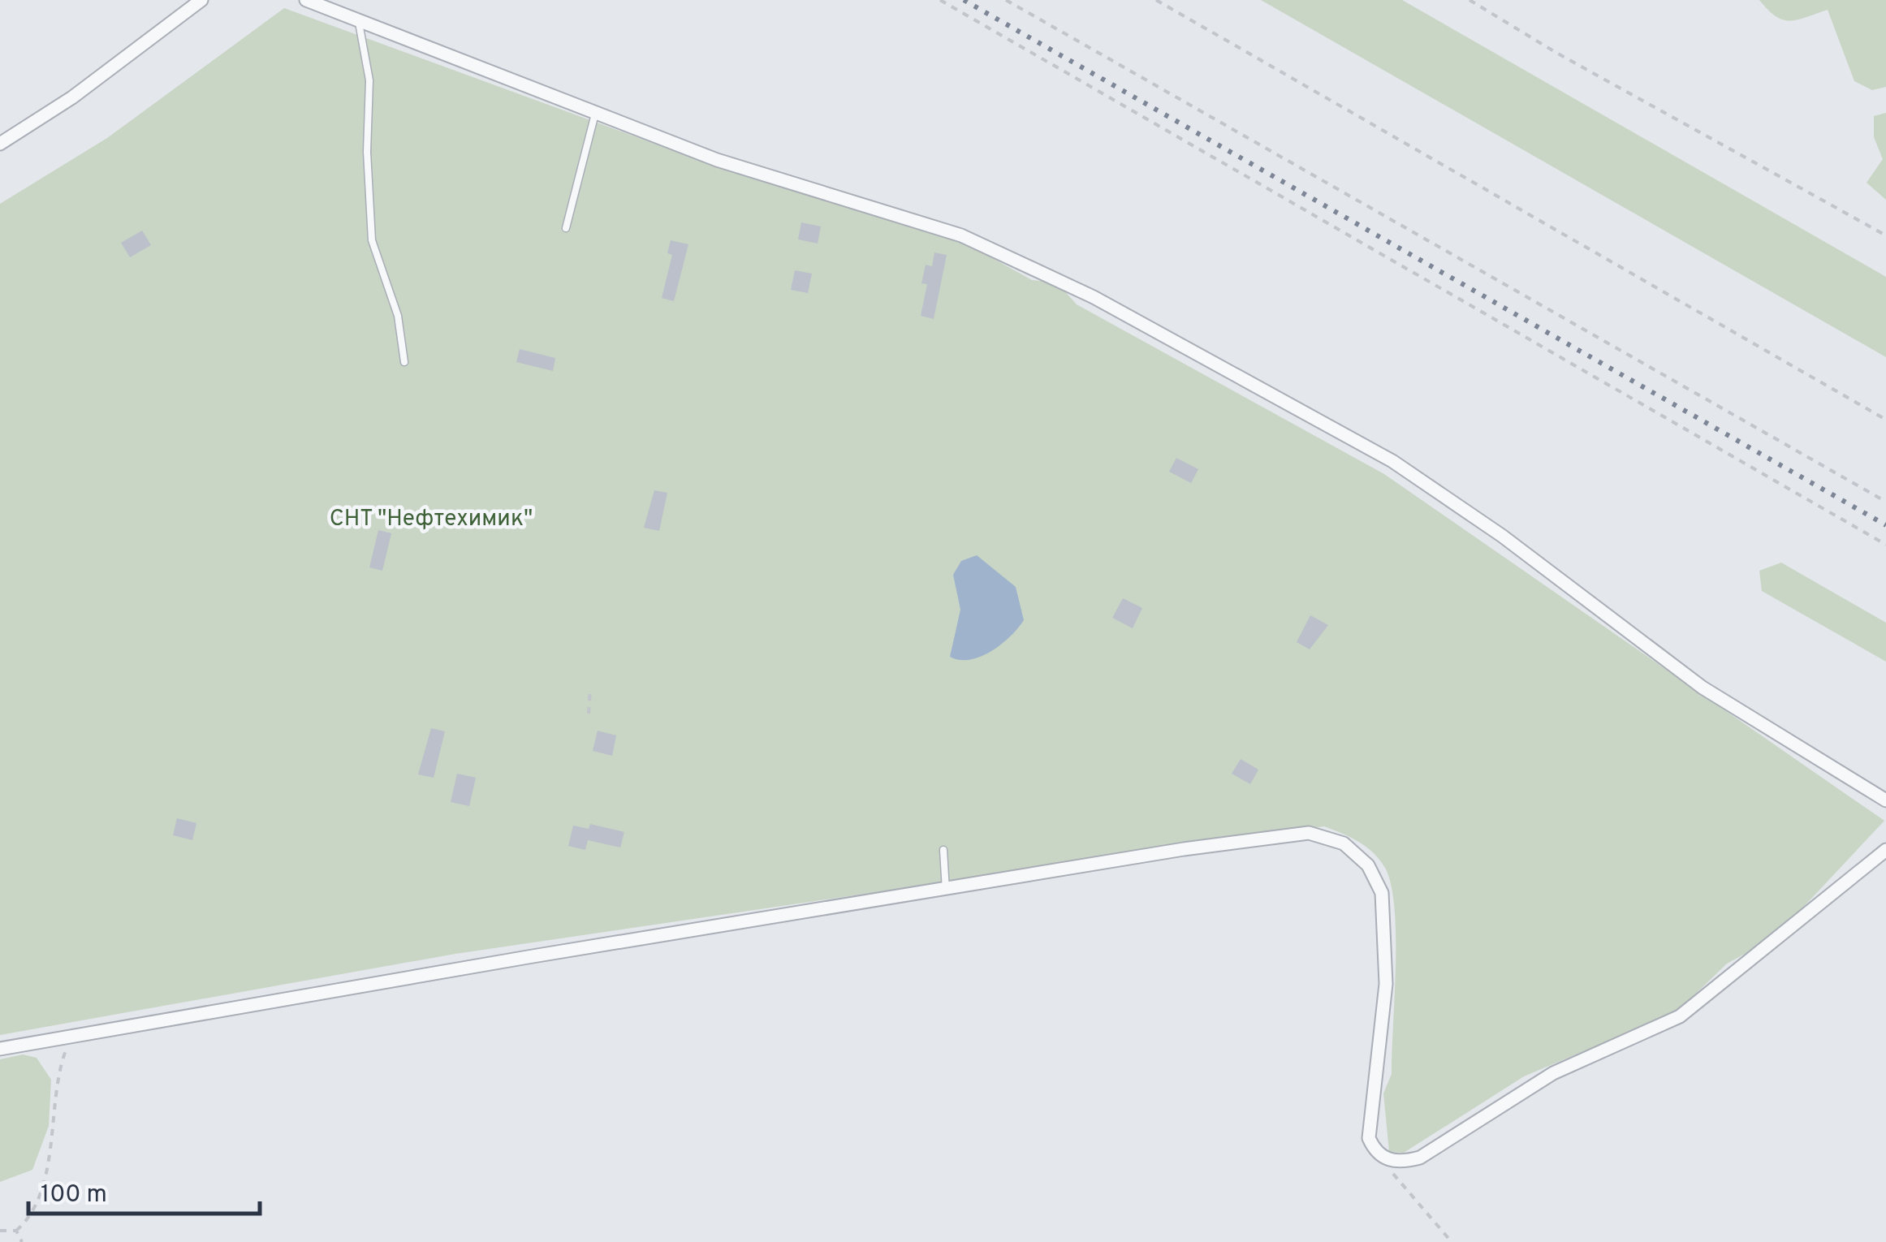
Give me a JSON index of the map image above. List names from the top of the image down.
{
  "parks": ["СНТ \"Нефтехимик\""],
  "scale_bar": "100 m"
}
